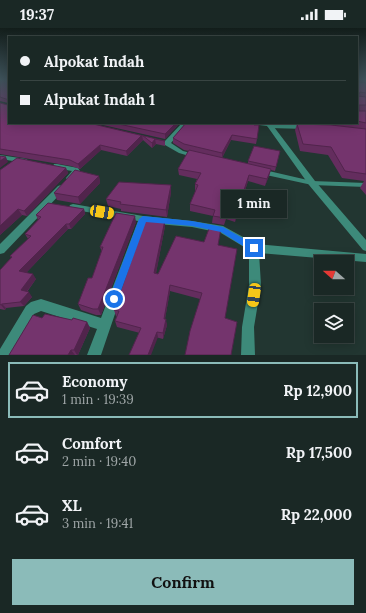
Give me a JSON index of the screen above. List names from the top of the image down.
{
  "north": "left",
  "page": {
    "status": "19:37",
    "banner": ["Alpokat Indah", "Alpukat Indah 1"],
    "bubble": "1 min",
    "list": [
      {
        "name": "Economy",
        "note": "1 min · 19:39",
        "value": "Rp 12,900"
      },
      {
        "name": "Comfort",
        "note": "2 min · 19:40",
        "value": "Rp 17,500"
      },
      {
        "name": "XL",
        "note": "3 min · 19:41",
        "value": "Rp 22,000"
      }
    ],
    "buttons": "Confirm"
  }
}
